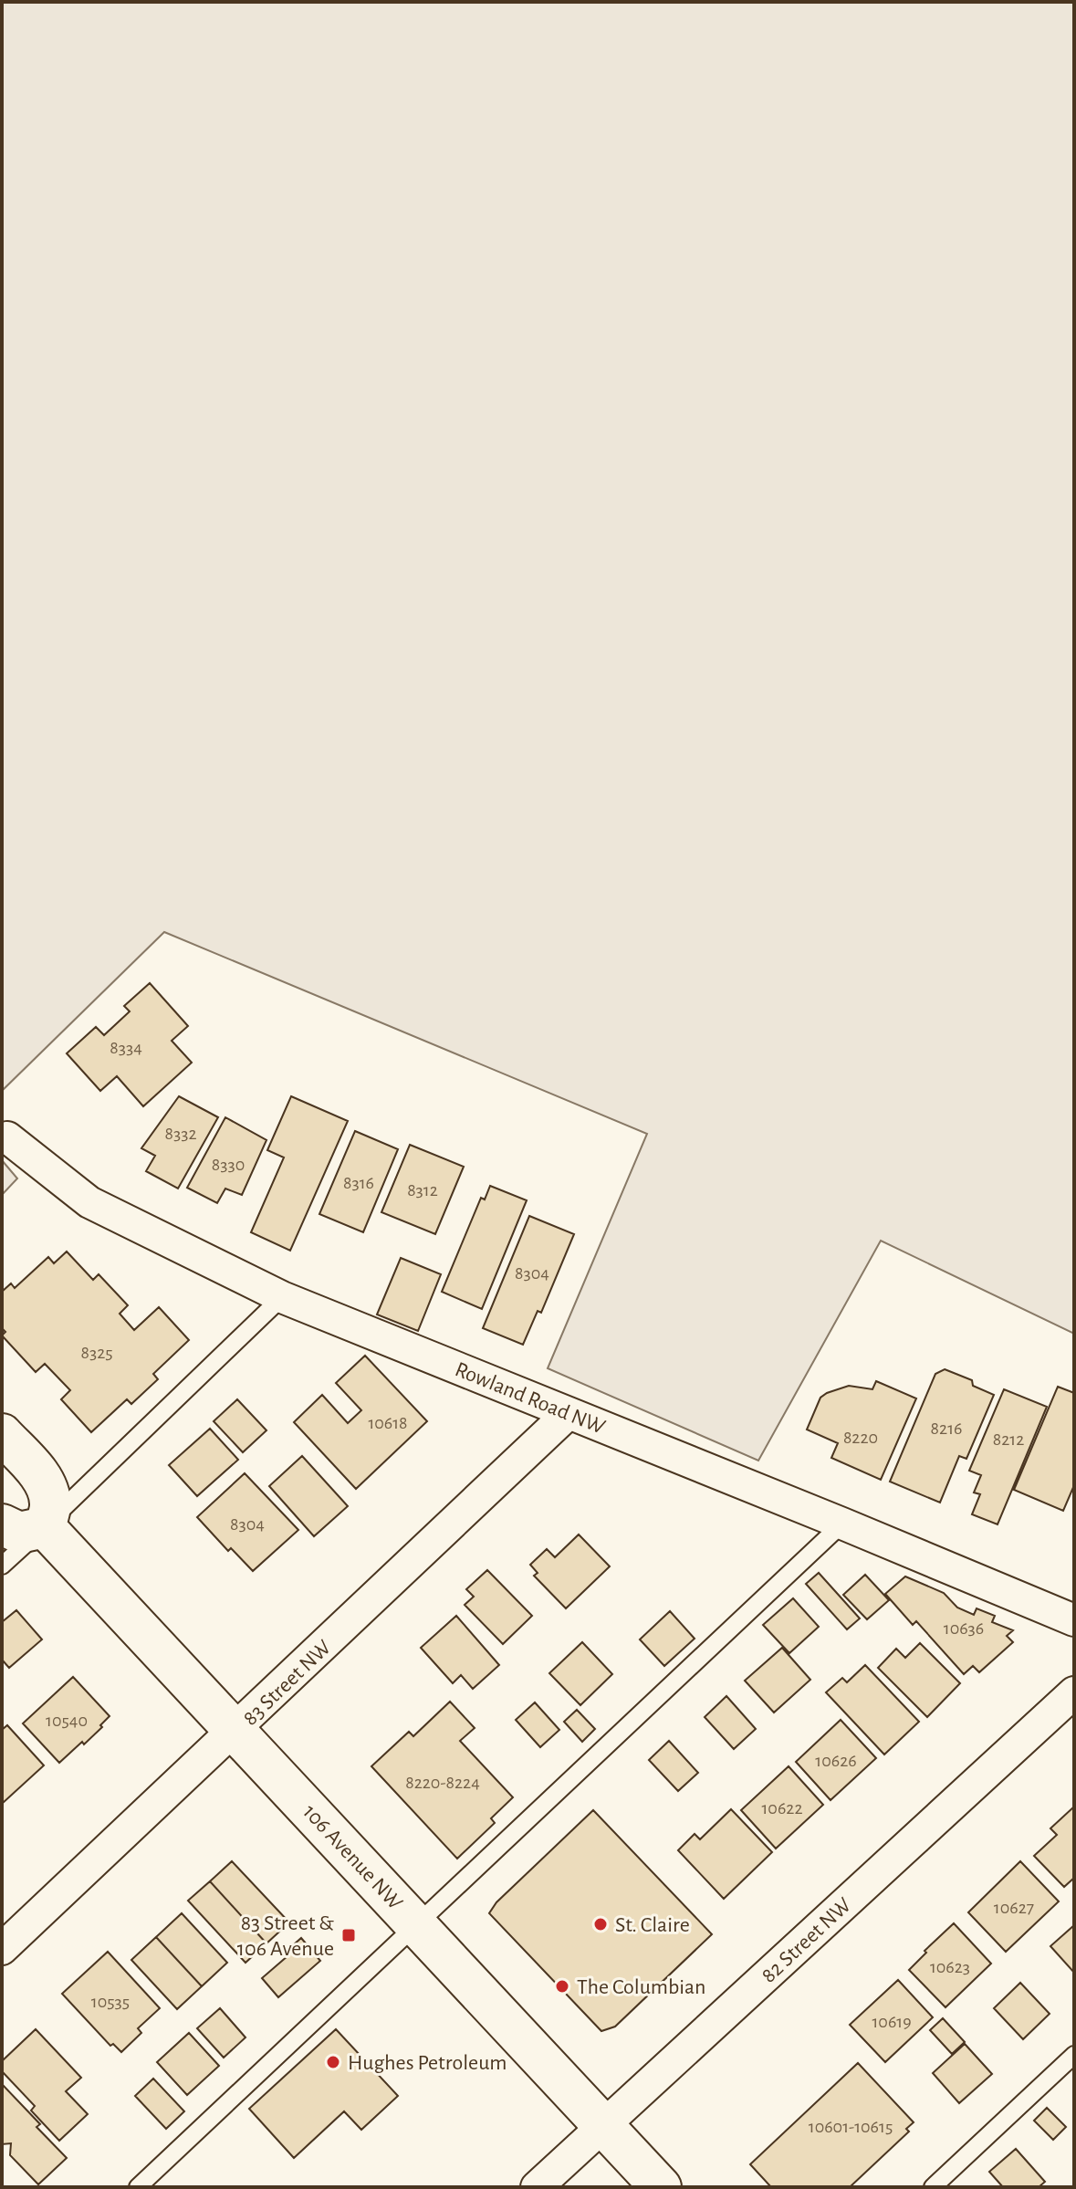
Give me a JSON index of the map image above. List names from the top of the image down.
{
  "streets": {
    "main road": ["106 Avenue NW"],
    "street": ["Rowland Road NW", "83 Street NW", "82 Street NW"]
  },
  "crossings": [
    ["Rowland Road NW", "83 Street NW"],
    ["83 Street NW", "106 Avenue NW"],
    ["106 Avenue NW", "82 Street NW"]
  ],
  "places": {
    "other": ["St. Claire", "The Columbian", "Hughes Petroleum"],
    "transit": ["83 Street & 106 Avenue"]
  },
  "house_numbers": [
    "8334",
    "8332",
    "8330",
    "8316",
    "8312",
    "8304",
    "8325",
    "10618",
    "8216",
    "8220",
    "8212",
    "8304",
    "10636",
    "10540",
    "10626",
    "8220-8224",
    "10622",
    "10627",
    "10623",
    "10535",
    "10619",
    "10601-10615"
  ]
}
